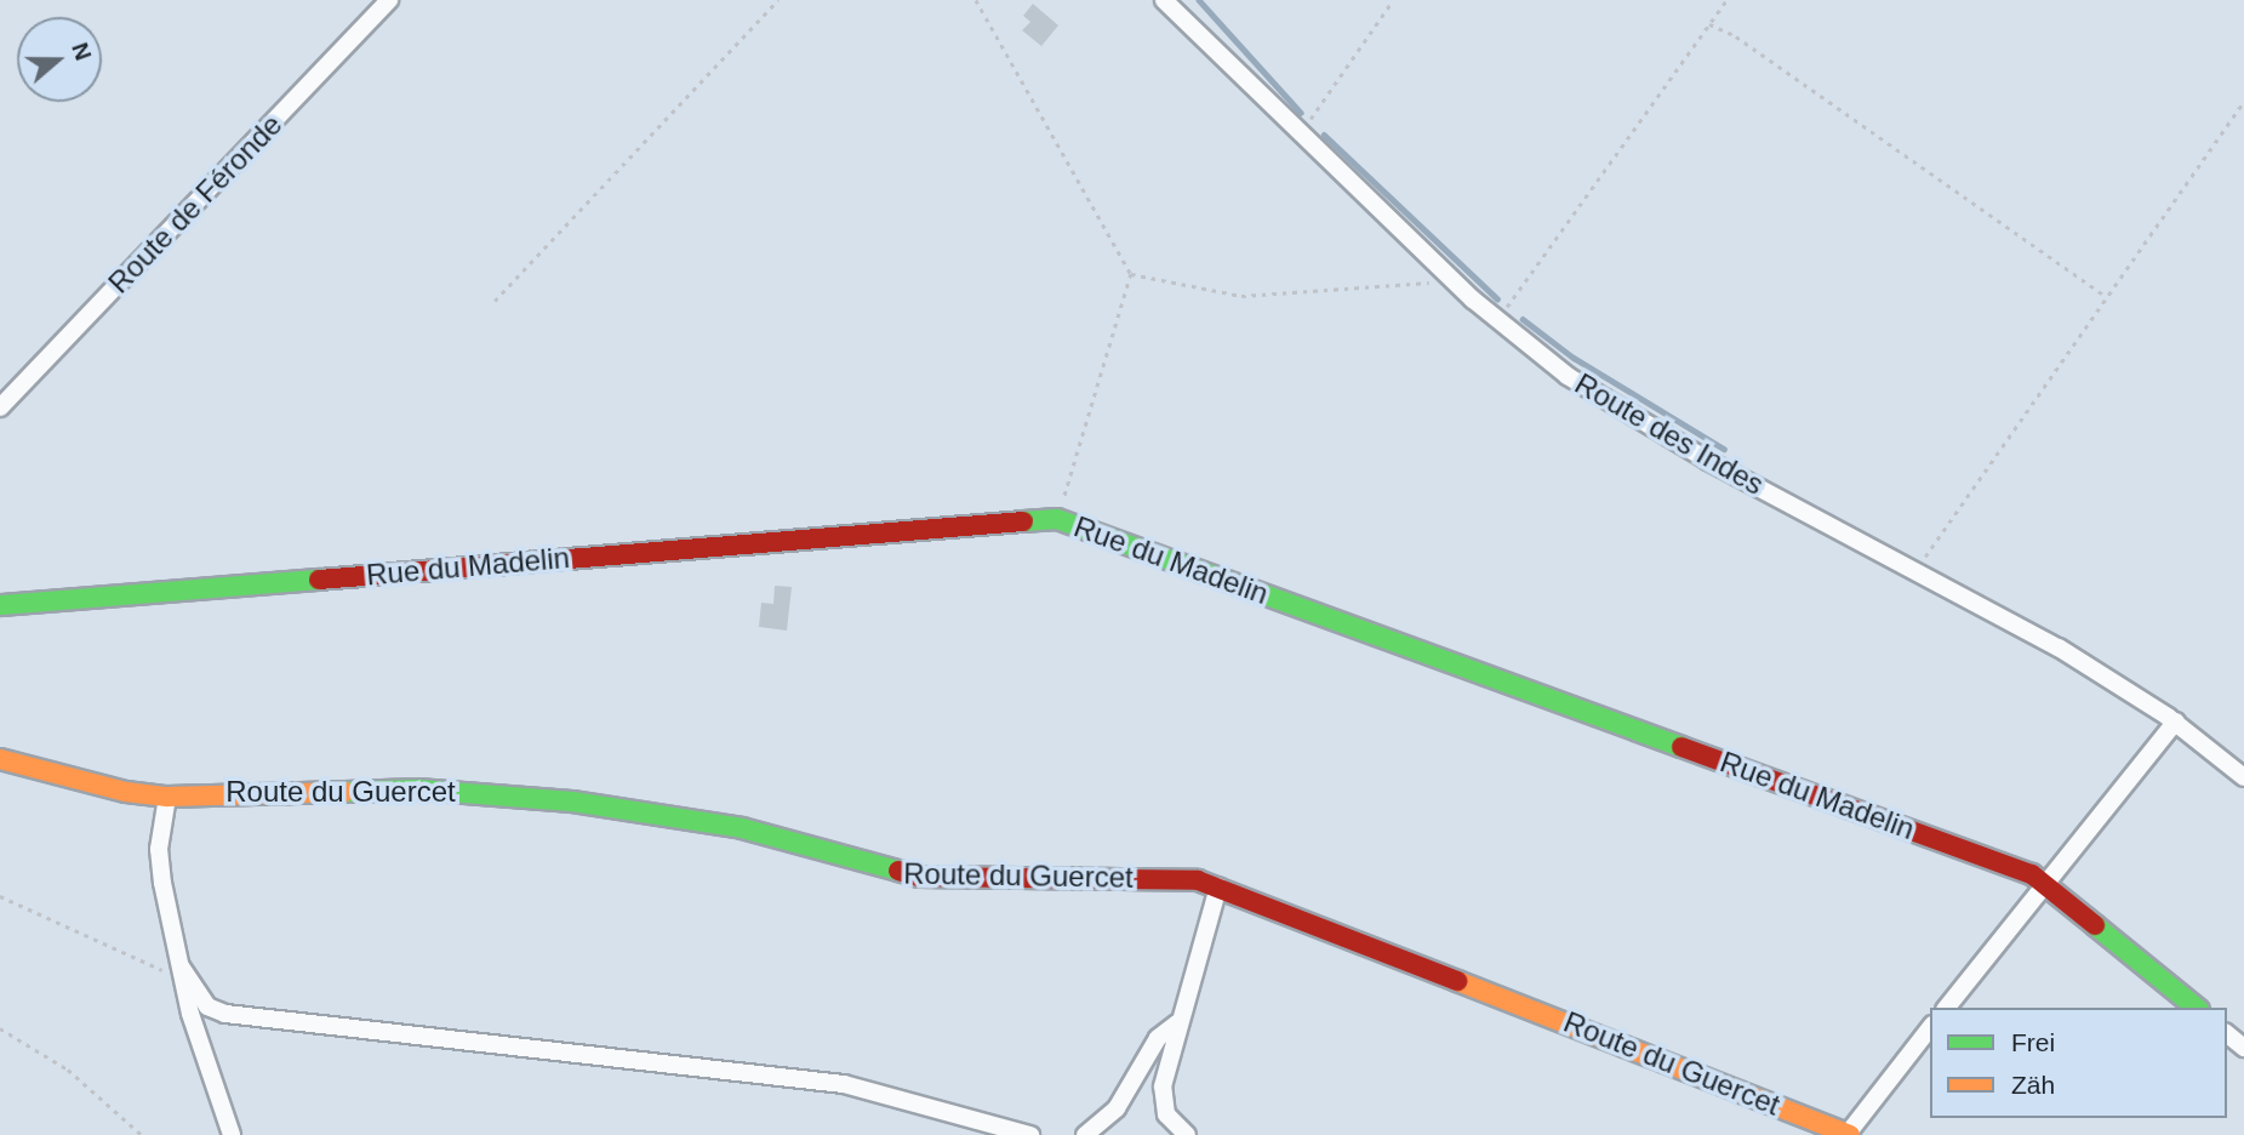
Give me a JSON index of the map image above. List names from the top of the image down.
{
  "streets": {
    "street": [
      "Route de Féronde",
      "Route des Indes",
      "Rue du Madelin",
      "Route du Guercet"
    ]
  },
  "legend": ["Frei", "Zäh"],
  "north": "right"
}
